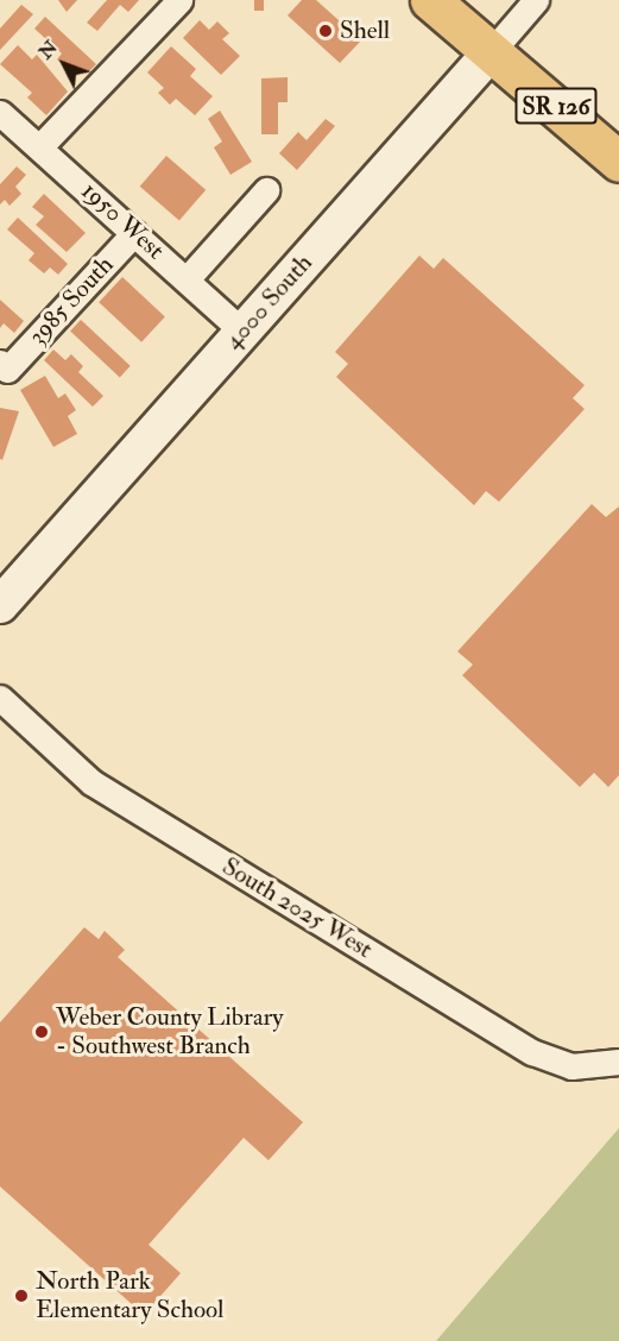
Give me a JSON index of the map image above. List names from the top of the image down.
{
  "streets": {
    "main road": ["SR 126"],
    "street": [
      "1950 West",
      "3985 South",
      "4000 South",
      "South 2025 West"
    ]
  },
  "crossings": [
    ["SR 126", "4000 South"],
    ["1950 West", "3985 South"],
    ["1950 West", "4000 South"]
  ],
  "places": ["Shell", "Weber County Library - Southwest Branch", "North Park Elementary School"],
  "north": "top left"
}
